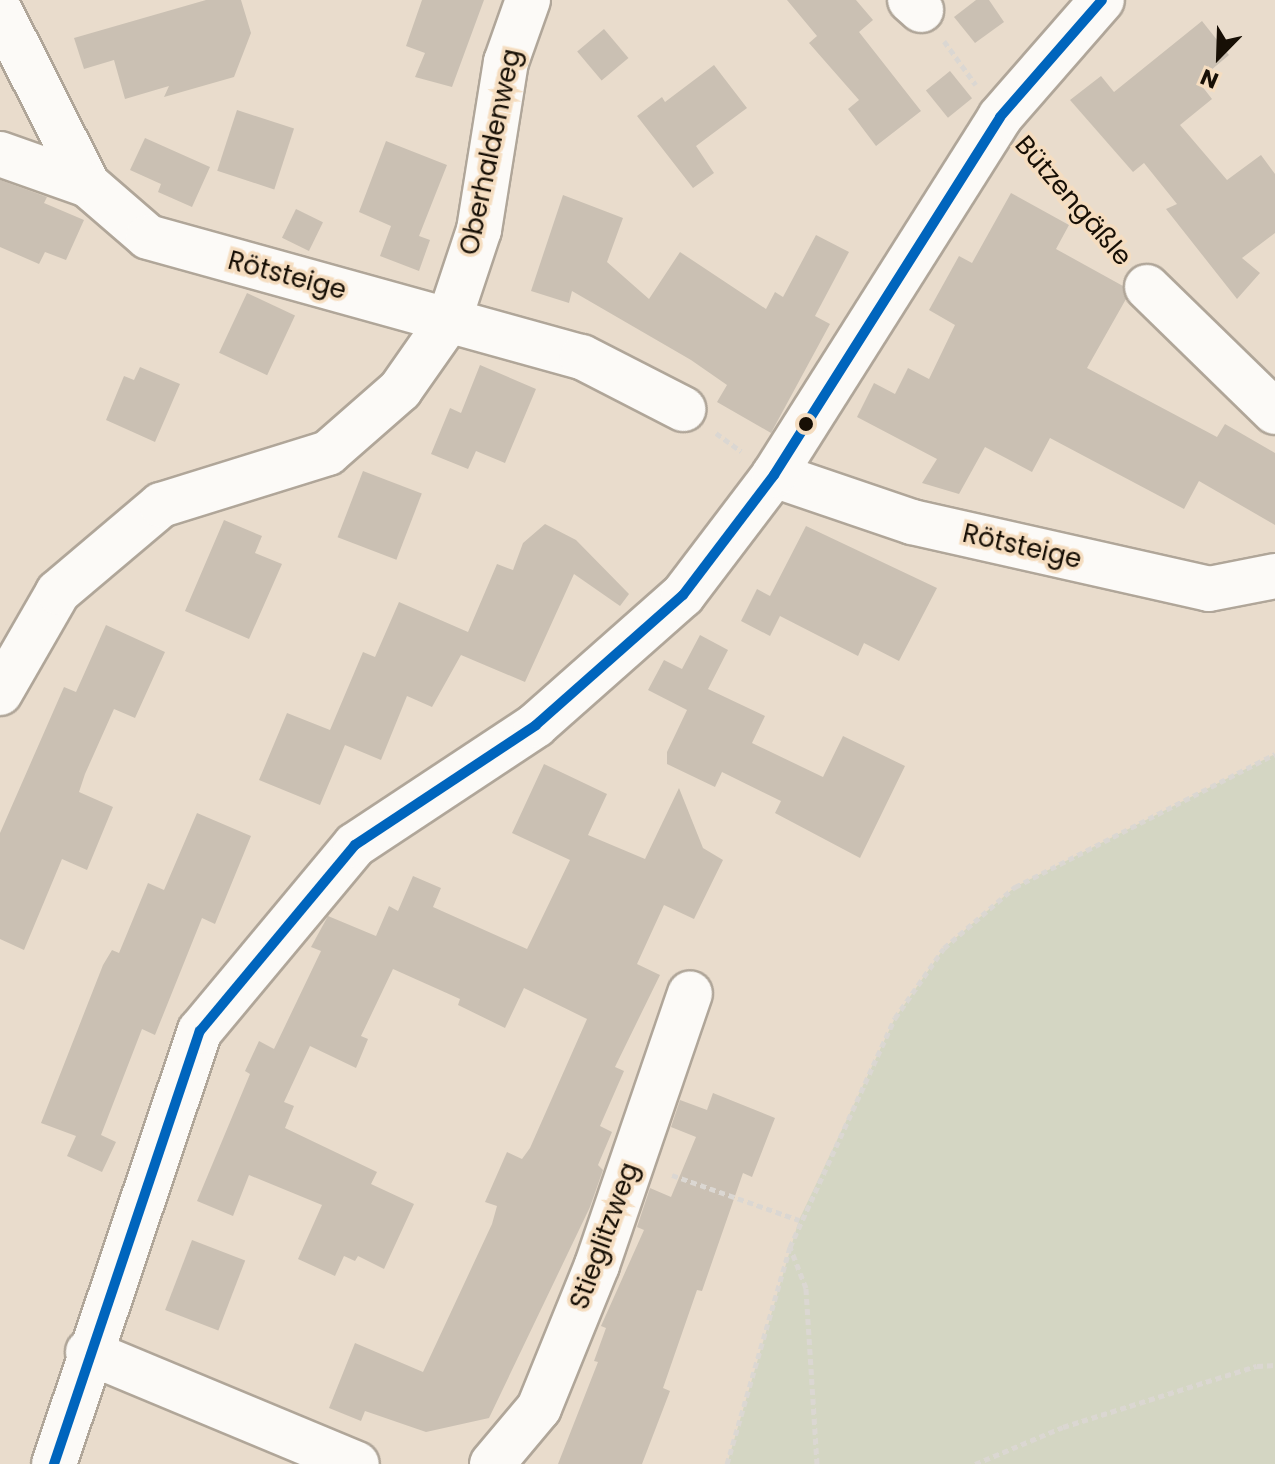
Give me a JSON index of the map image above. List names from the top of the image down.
{
  "streets": {
    "street": ["Oberhaldenweg", "Rötsteige", "Stieglitzweg"],
    "path": ["Bützengäßle"]
  },
  "crossings": [
    ["Oberhaldenweg", "Rötsteige"]
  ],
  "north": "bottom left"
}
